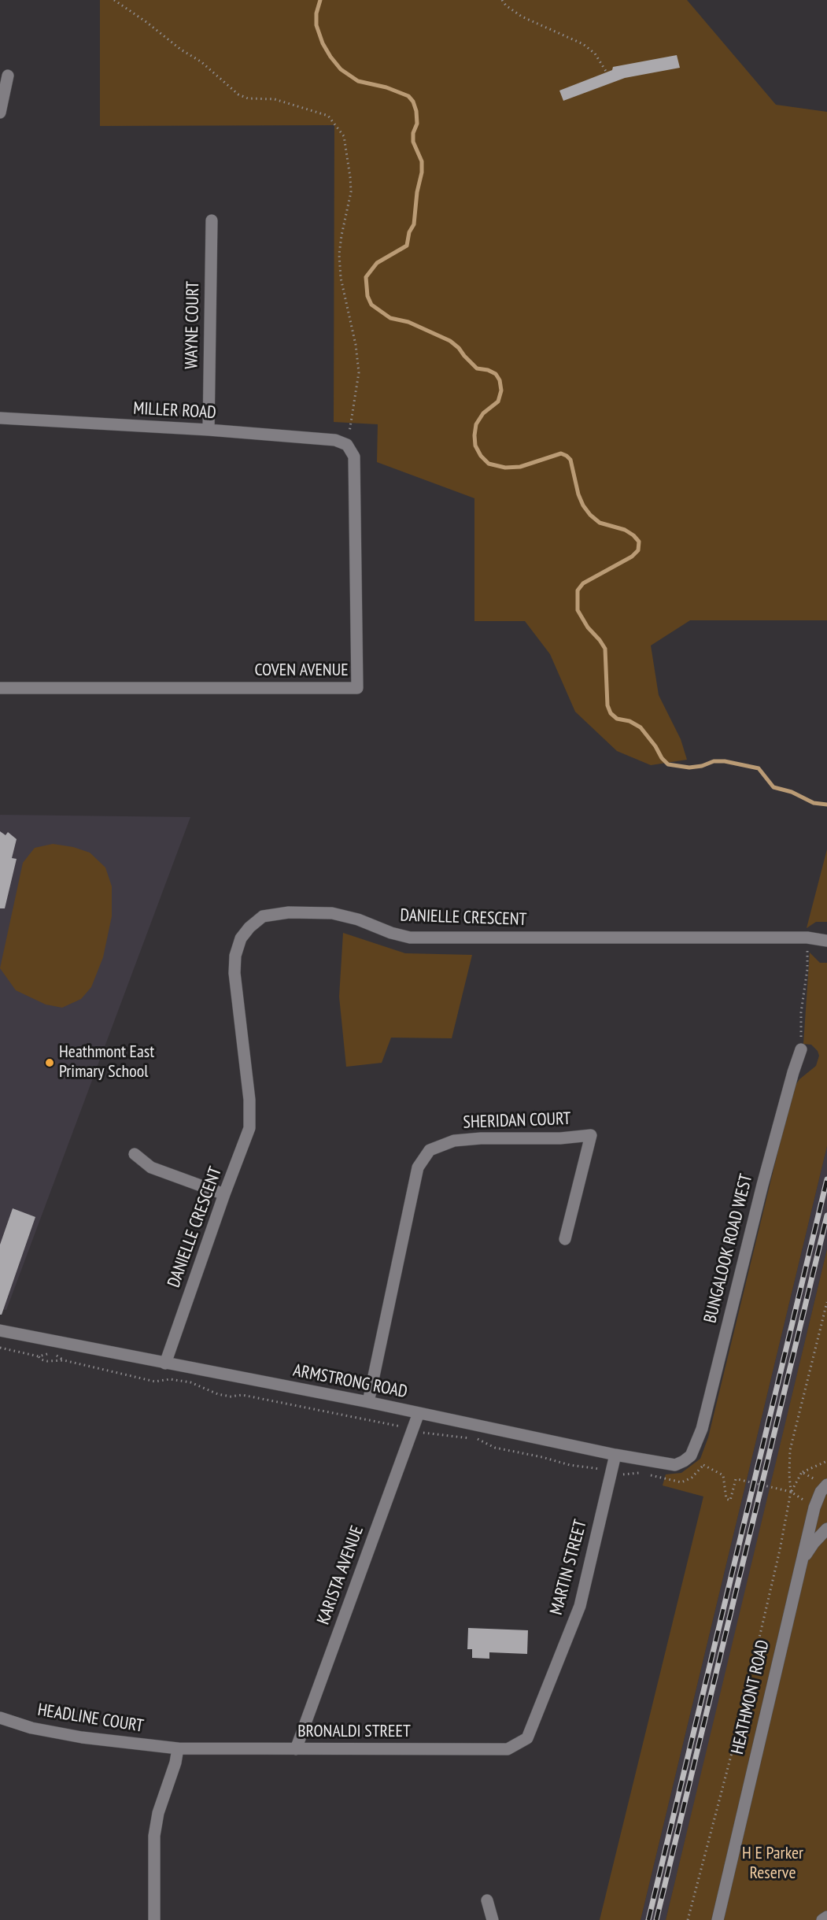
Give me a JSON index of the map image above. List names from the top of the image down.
{
  "streets": {
    "street": [
      "WAYNE COURT",
      "MILLER ROAD",
      "COVEN AVENUE",
      "DANIELLE CRESCENT",
      "SHERIDAN COURT",
      "BUNGALOOK ROAD WEST",
      "ARMSTRONG ROAD",
      "MARTIN STREET",
      "KARISTA AVENUE",
      "HEATHMONT ROAD",
      "HEADLINE COURT",
      "BRONALDI STREET"
    ]
  },
  "crossings": [
    ["WAYNE COURT", "MILLER ROAD"],
    ["MILLER ROAD", "COVEN AVENUE"],
    ["DANIELLE CRESCENT", "ARMSTRONG ROAD"],
    ["SHERIDAN COURT", "ARMSTRONG ROAD"],
    ["BUNGALOOK ROAD WEST", "ARMSTRONG ROAD"],
    ["ARMSTRONG ROAD", "MARTIN STREET"],
    ["ARMSTRONG ROAD", "KARISTA AVENUE"],
    ["MARTIN STREET", "BRONALDI STREET"],
    ["KARISTA AVENUE", "BRONALDI STREET"],
    ["HEADLINE COURT", "BRONALDI STREET"]
  ],
  "parks": ["H E Parker Reserve"],
  "places": ["Heathmont East Primary School"]
}
